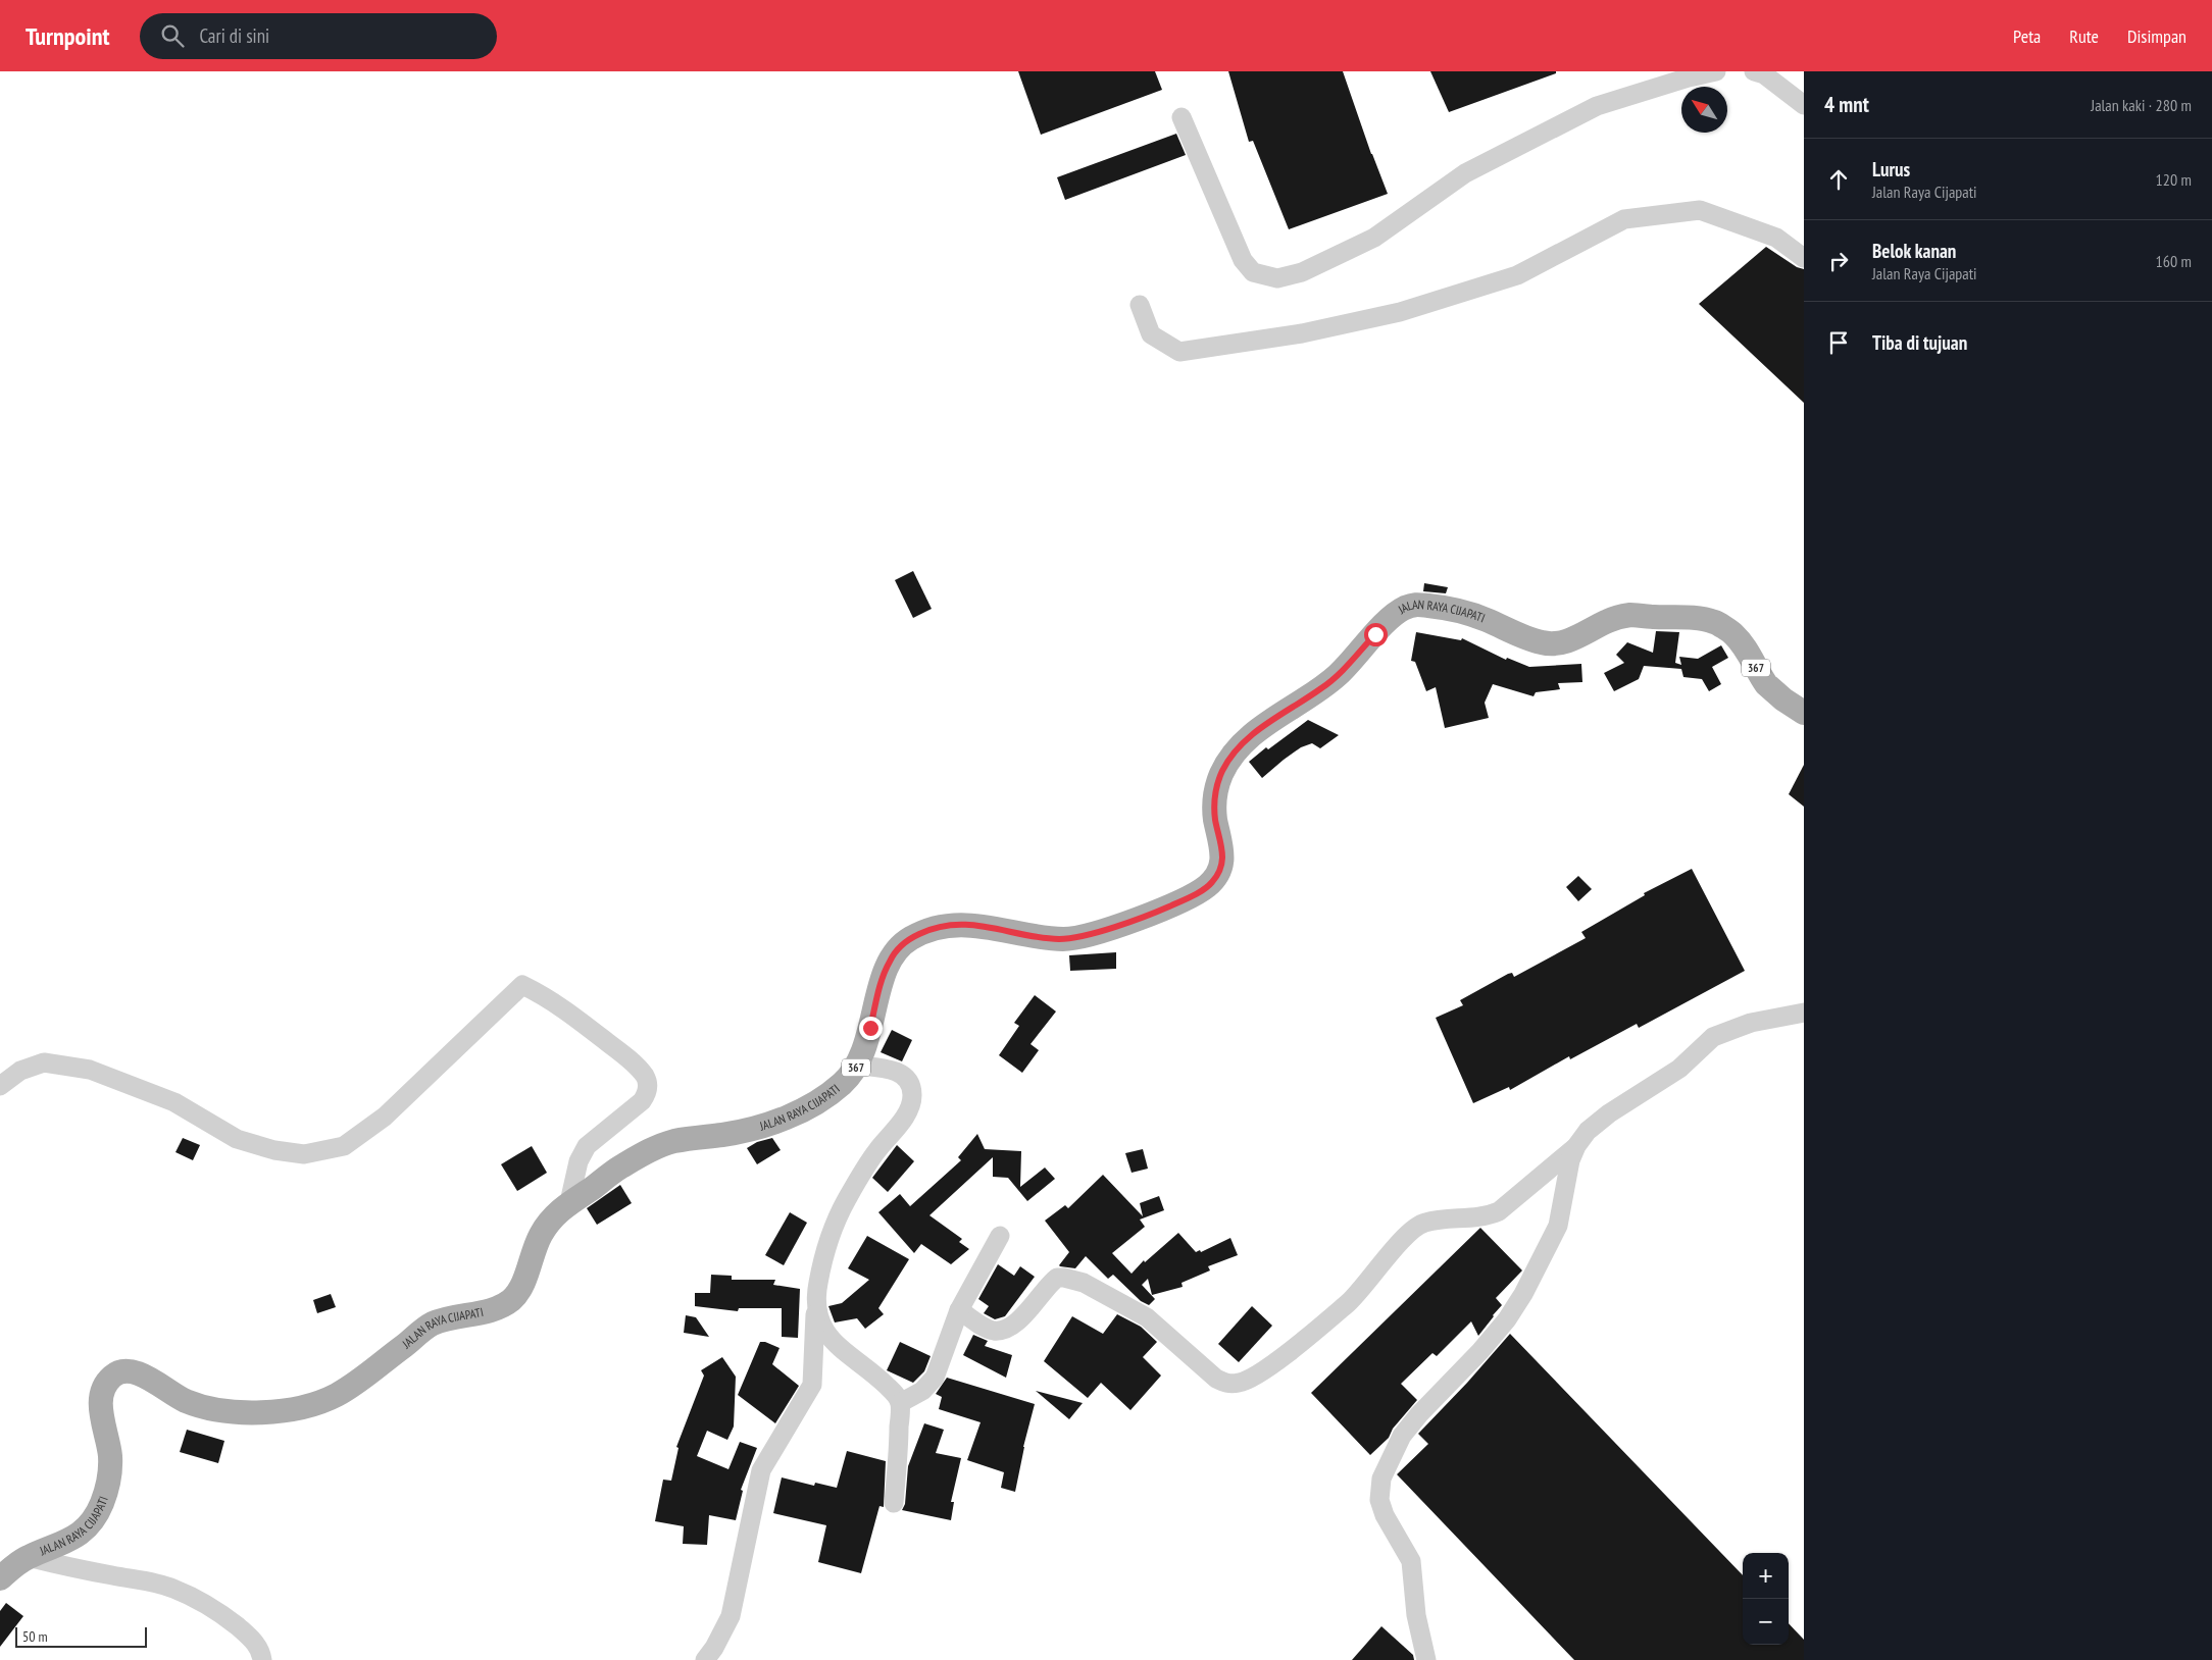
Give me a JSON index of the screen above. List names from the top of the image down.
{
  "streets": {
    "main road": ["JALAN RAYA CIJAPATI", "367"]
  },
  "scale_bar": "50 m",
  "north": "top left",
  "page": {
    "header": "Turnpoint",
    "search": "Cari di sini",
    "nav": ["Peta", "Rute", "Disimpan"],
    "heading": ["4 mnt", "Jalan kaki · 280 m"],
    "list": [
      ["Lurus", "Jalan Raya Cijapati", "120 m"],
      ["Belok kanan", "Jalan Raya Cijapati", "160 m"],
      "Tiba di tujuan"
    ],
    "map_buttons": ["+", "−"],
    "scale": "50 m"
  }
}
